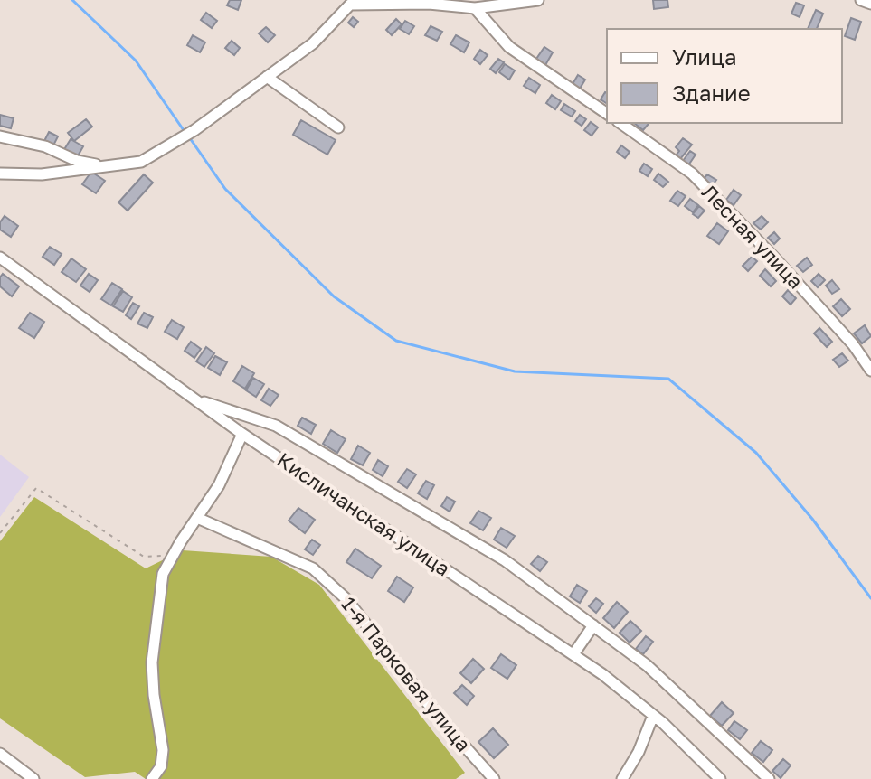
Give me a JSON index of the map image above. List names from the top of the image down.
{
  "streets": {
    "street": ["Лесная улица", "Кисличанская улица", "1-я Парковая улица"]
  },
  "legend": ["Улица", "Здание"]
}
